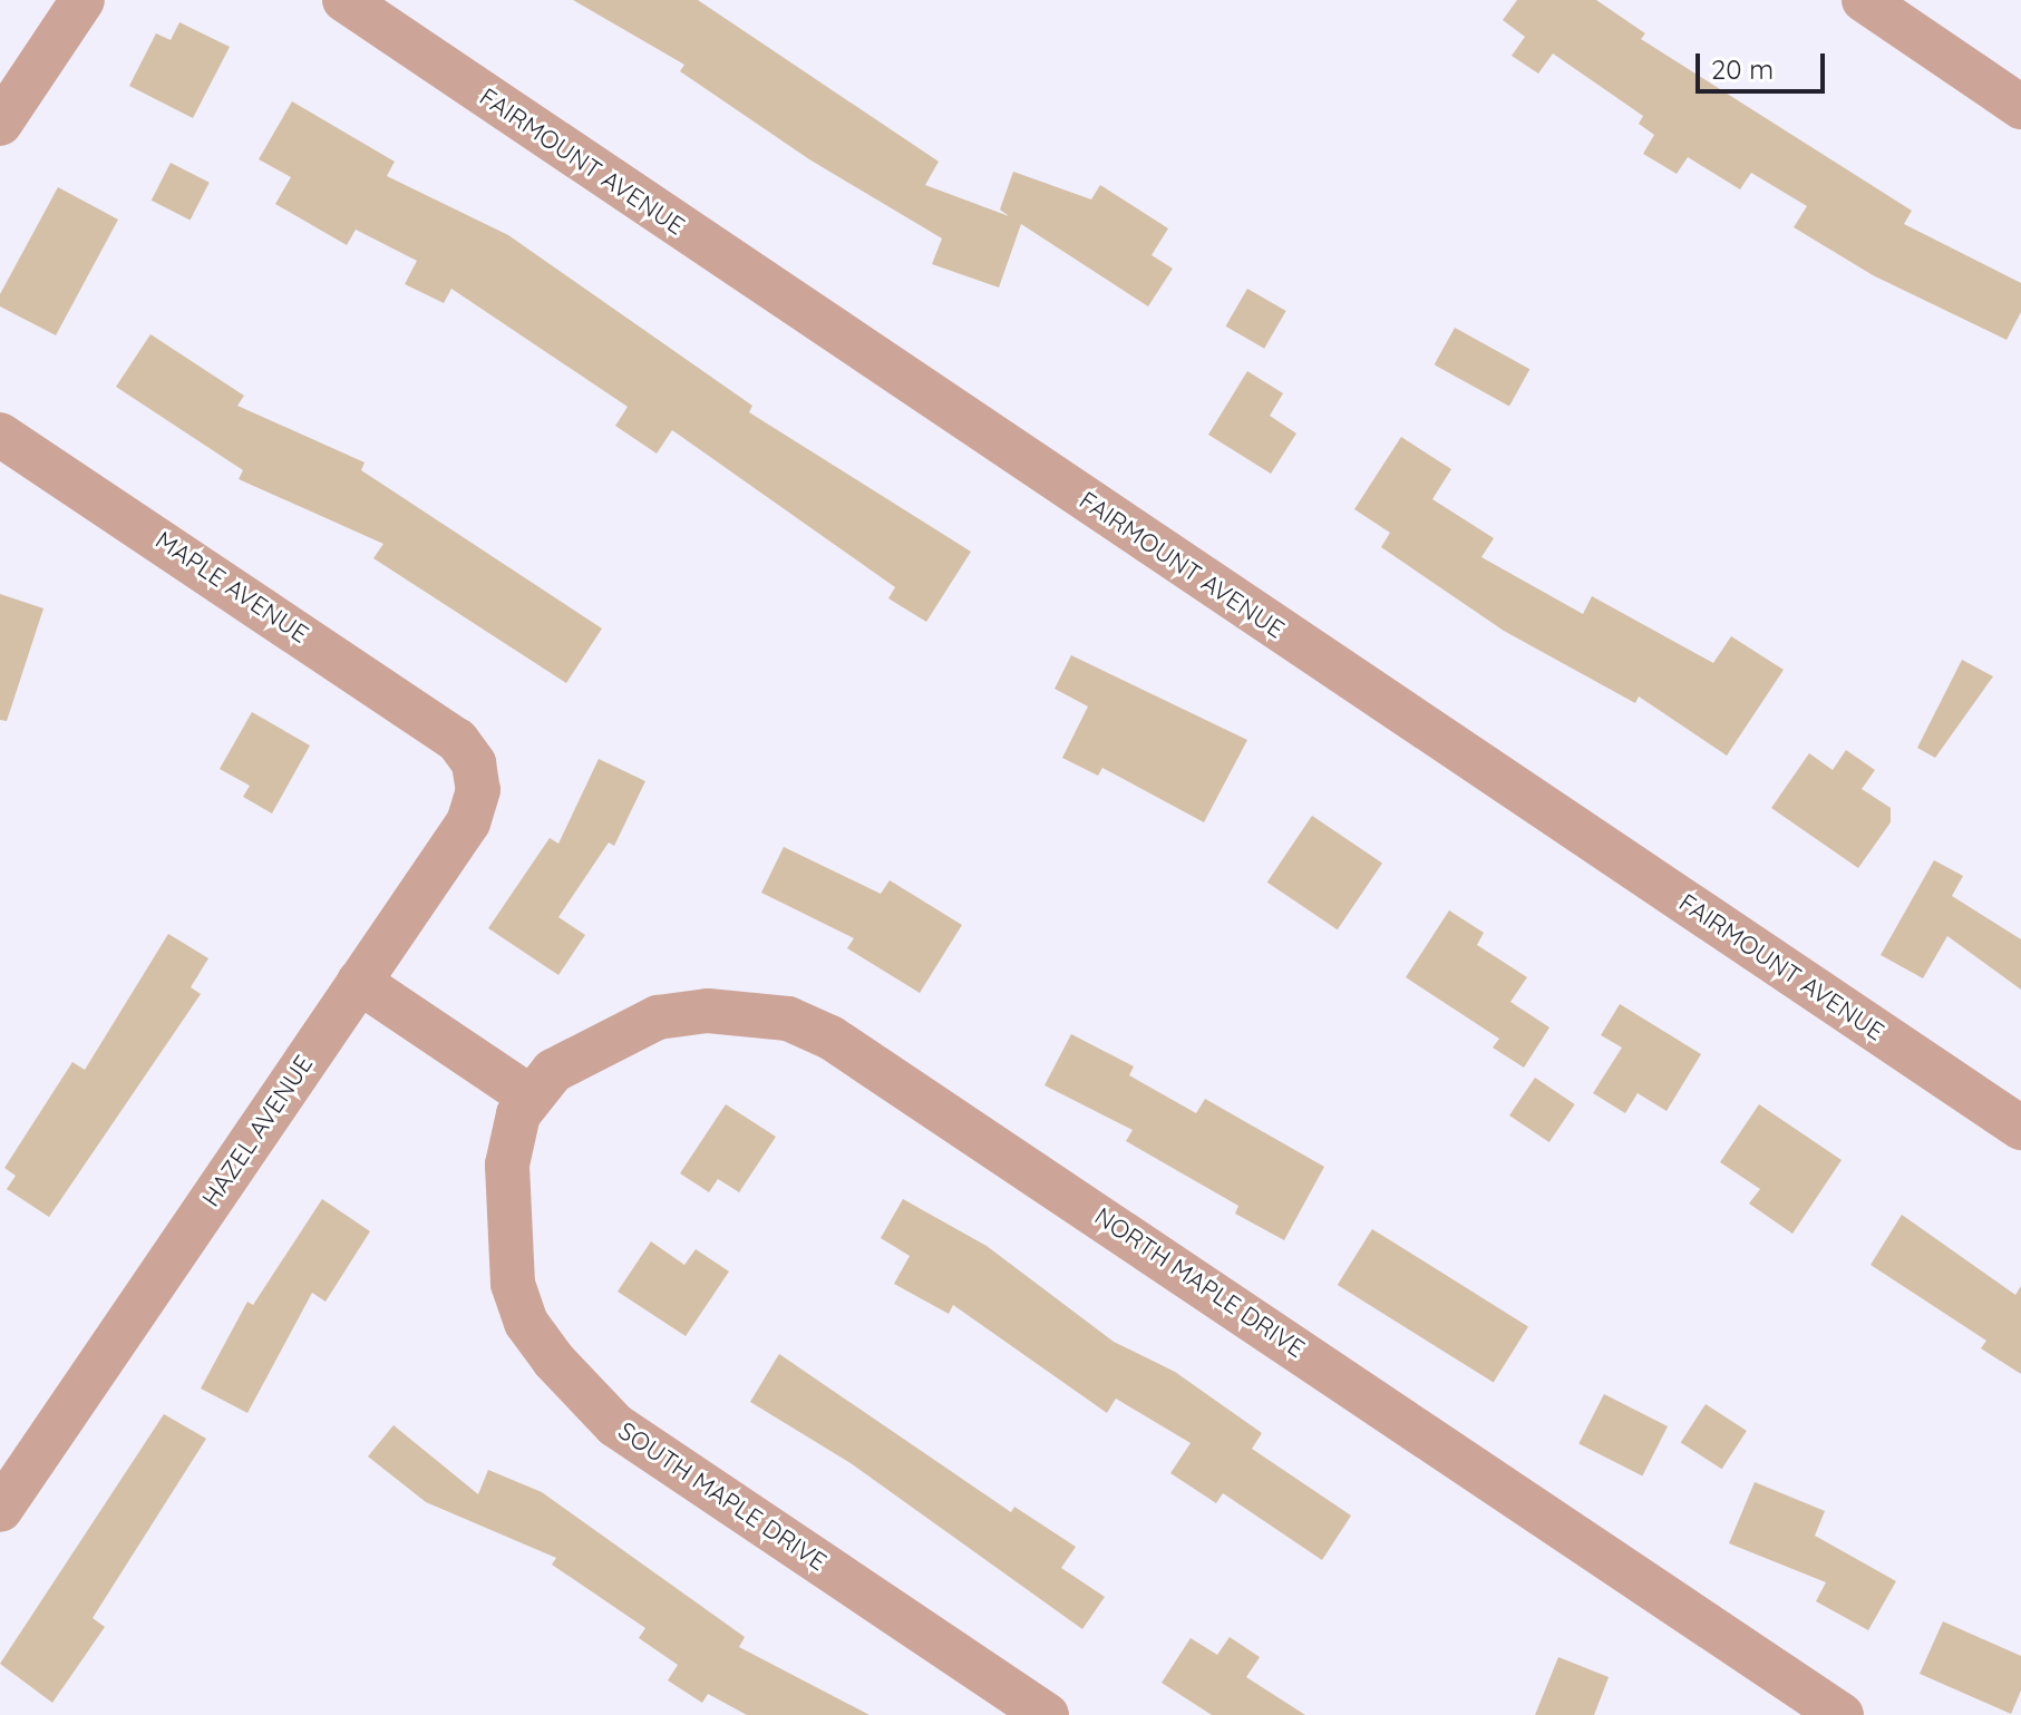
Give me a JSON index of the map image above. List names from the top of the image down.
{
  "streets": {
    "street": [
      "FAIRMOUNT AVENUE",
      "MAPLE AVENUE",
      "HAZEL AVENUE",
      "NORTH MAPLE DRIVE",
      "SOUTH MAPLE DRIVE"
    ]
  },
  "crossings": [
    ["MAPLE AVENUE", "HAZEL AVENUE"],
    ["NORTH MAPLE DRIVE", "SOUTH MAPLE DRIVE"]
  ],
  "scale_bar": "20 m"
}
